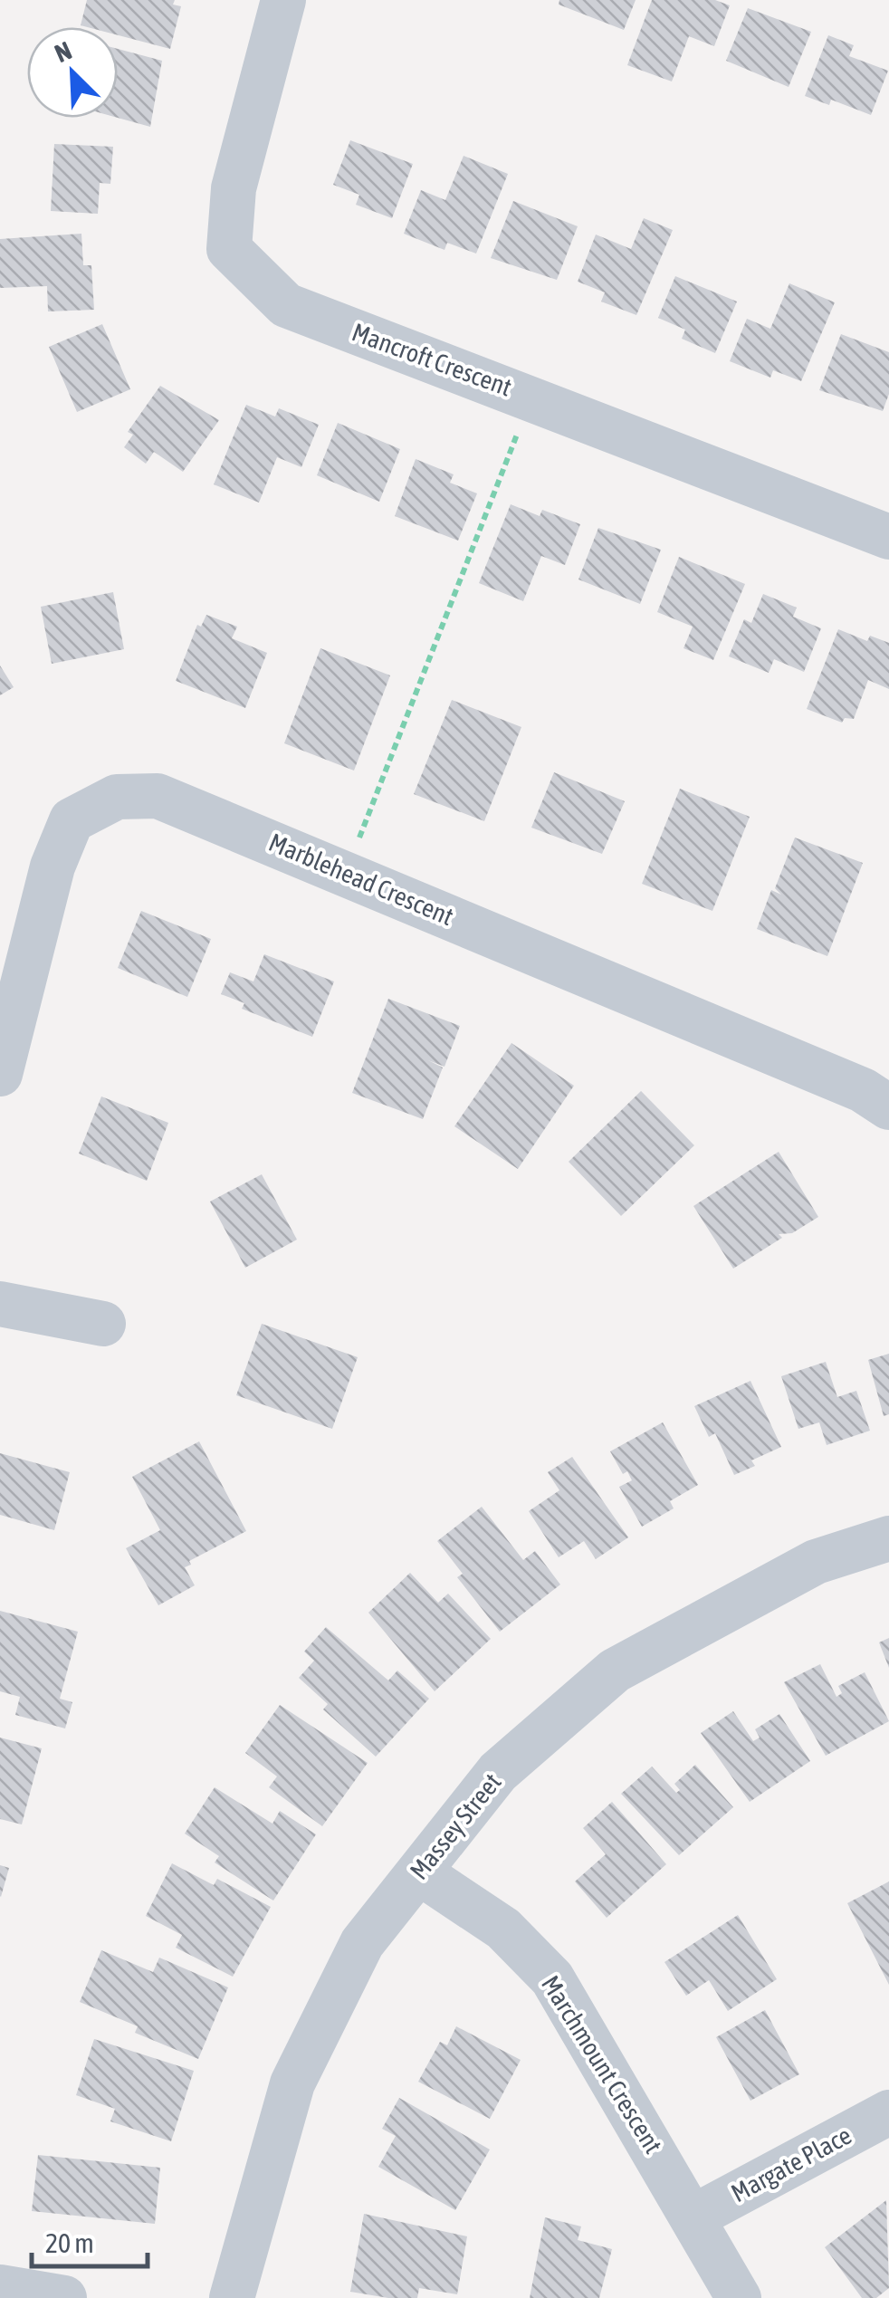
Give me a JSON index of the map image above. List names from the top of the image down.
{
  "streets": {
    "street": [
      "Mancroft Crescent",
      "Marblehead Crescent",
      "Massey Street",
      "Marchmount Crescent",
      "Margate Place"
    ]
  },
  "crossings": [
    ["Massey Street", "Marchmount Crescent"],
    ["Marchmount Crescent", "Margate Place"]
  ],
  "scale_bar": "20 m",
  "north": "top left"
}
